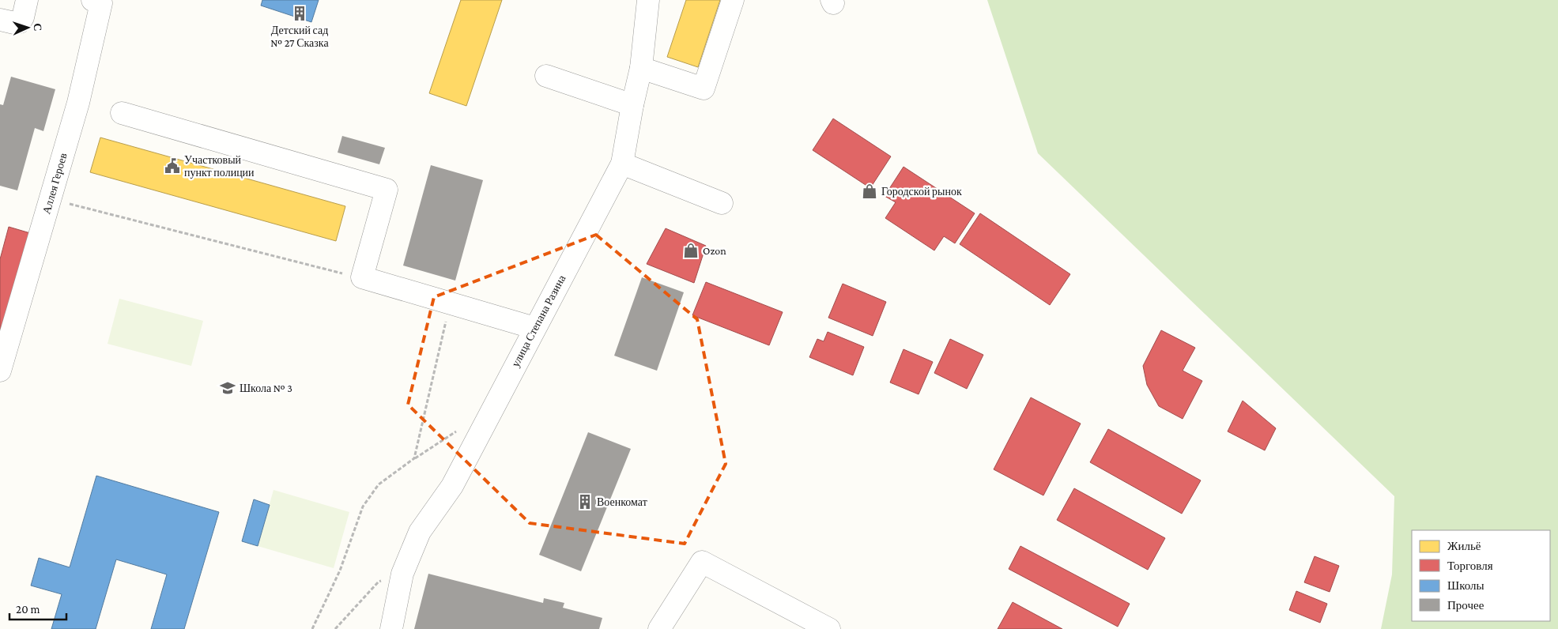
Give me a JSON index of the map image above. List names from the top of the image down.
{
  "streets": {
    "street": ["Аллея Героев", "улица Степана Разина"]
  },
  "places": {
    "building": ["Детский сад № 27 Сказка", "Военкомат"],
    "public building": ["Участковый пункт полиции"],
    "shop": ["Городской рынок", "Ozon"],
    "school or university": ["Школа № 3"]
  },
  "legend": [
    "Жильё",
    "Торговля",
    "Школы",
    "Прочее"
  ],
  "scale_bar": "20 m",
  "north": "right"
}
